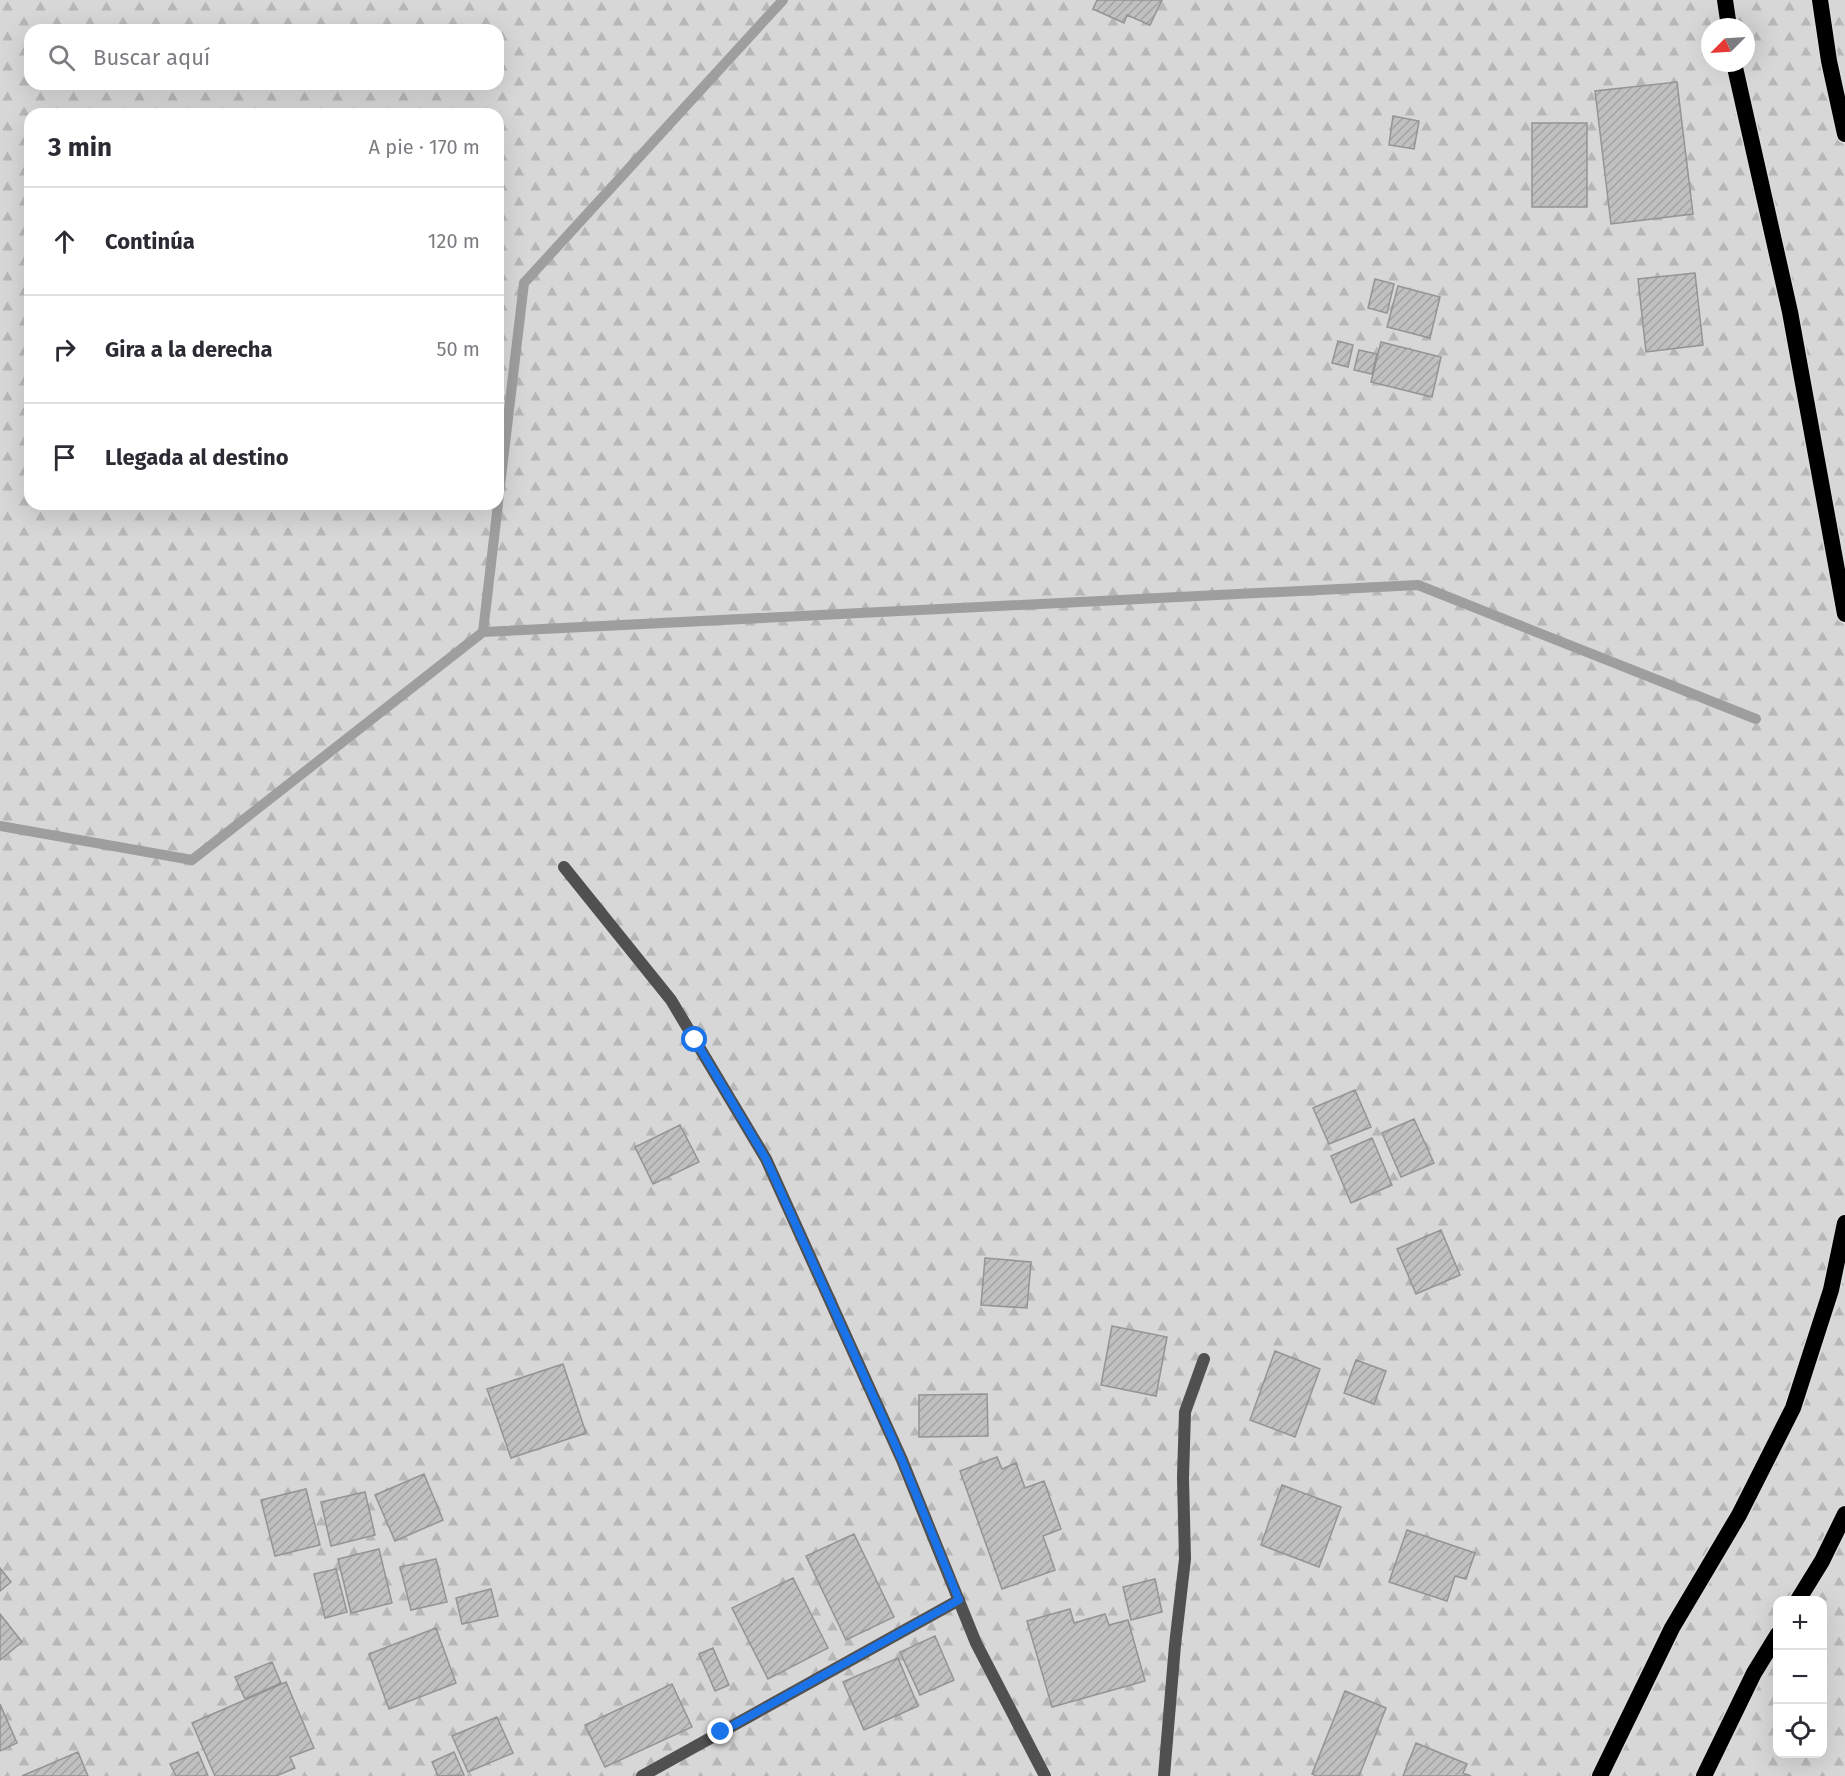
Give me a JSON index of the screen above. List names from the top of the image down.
{
  "north": "bottom left",
  "page": {
    "search": "Buscar aquí",
    "heading": ["3 min", "A pie · 170 m"],
    "list": [
      ["Continúa", "120 m"],
      ["Gira a la derecha", "50 m"],
      "Llegada al destino"
    ],
    "map_buttons": ["+", "−"]
  }
}
